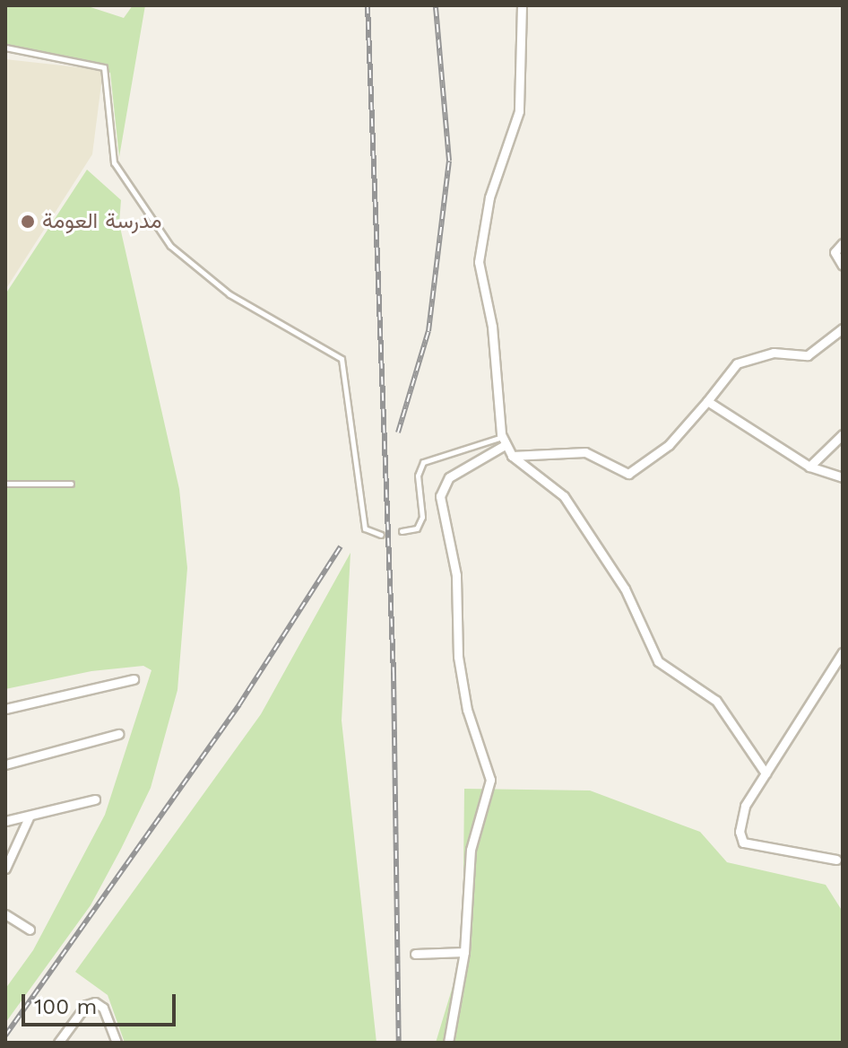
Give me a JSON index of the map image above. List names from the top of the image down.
{
  "places": ["مدرسة العومة"],
  "scale_bar": "100 m"
}
